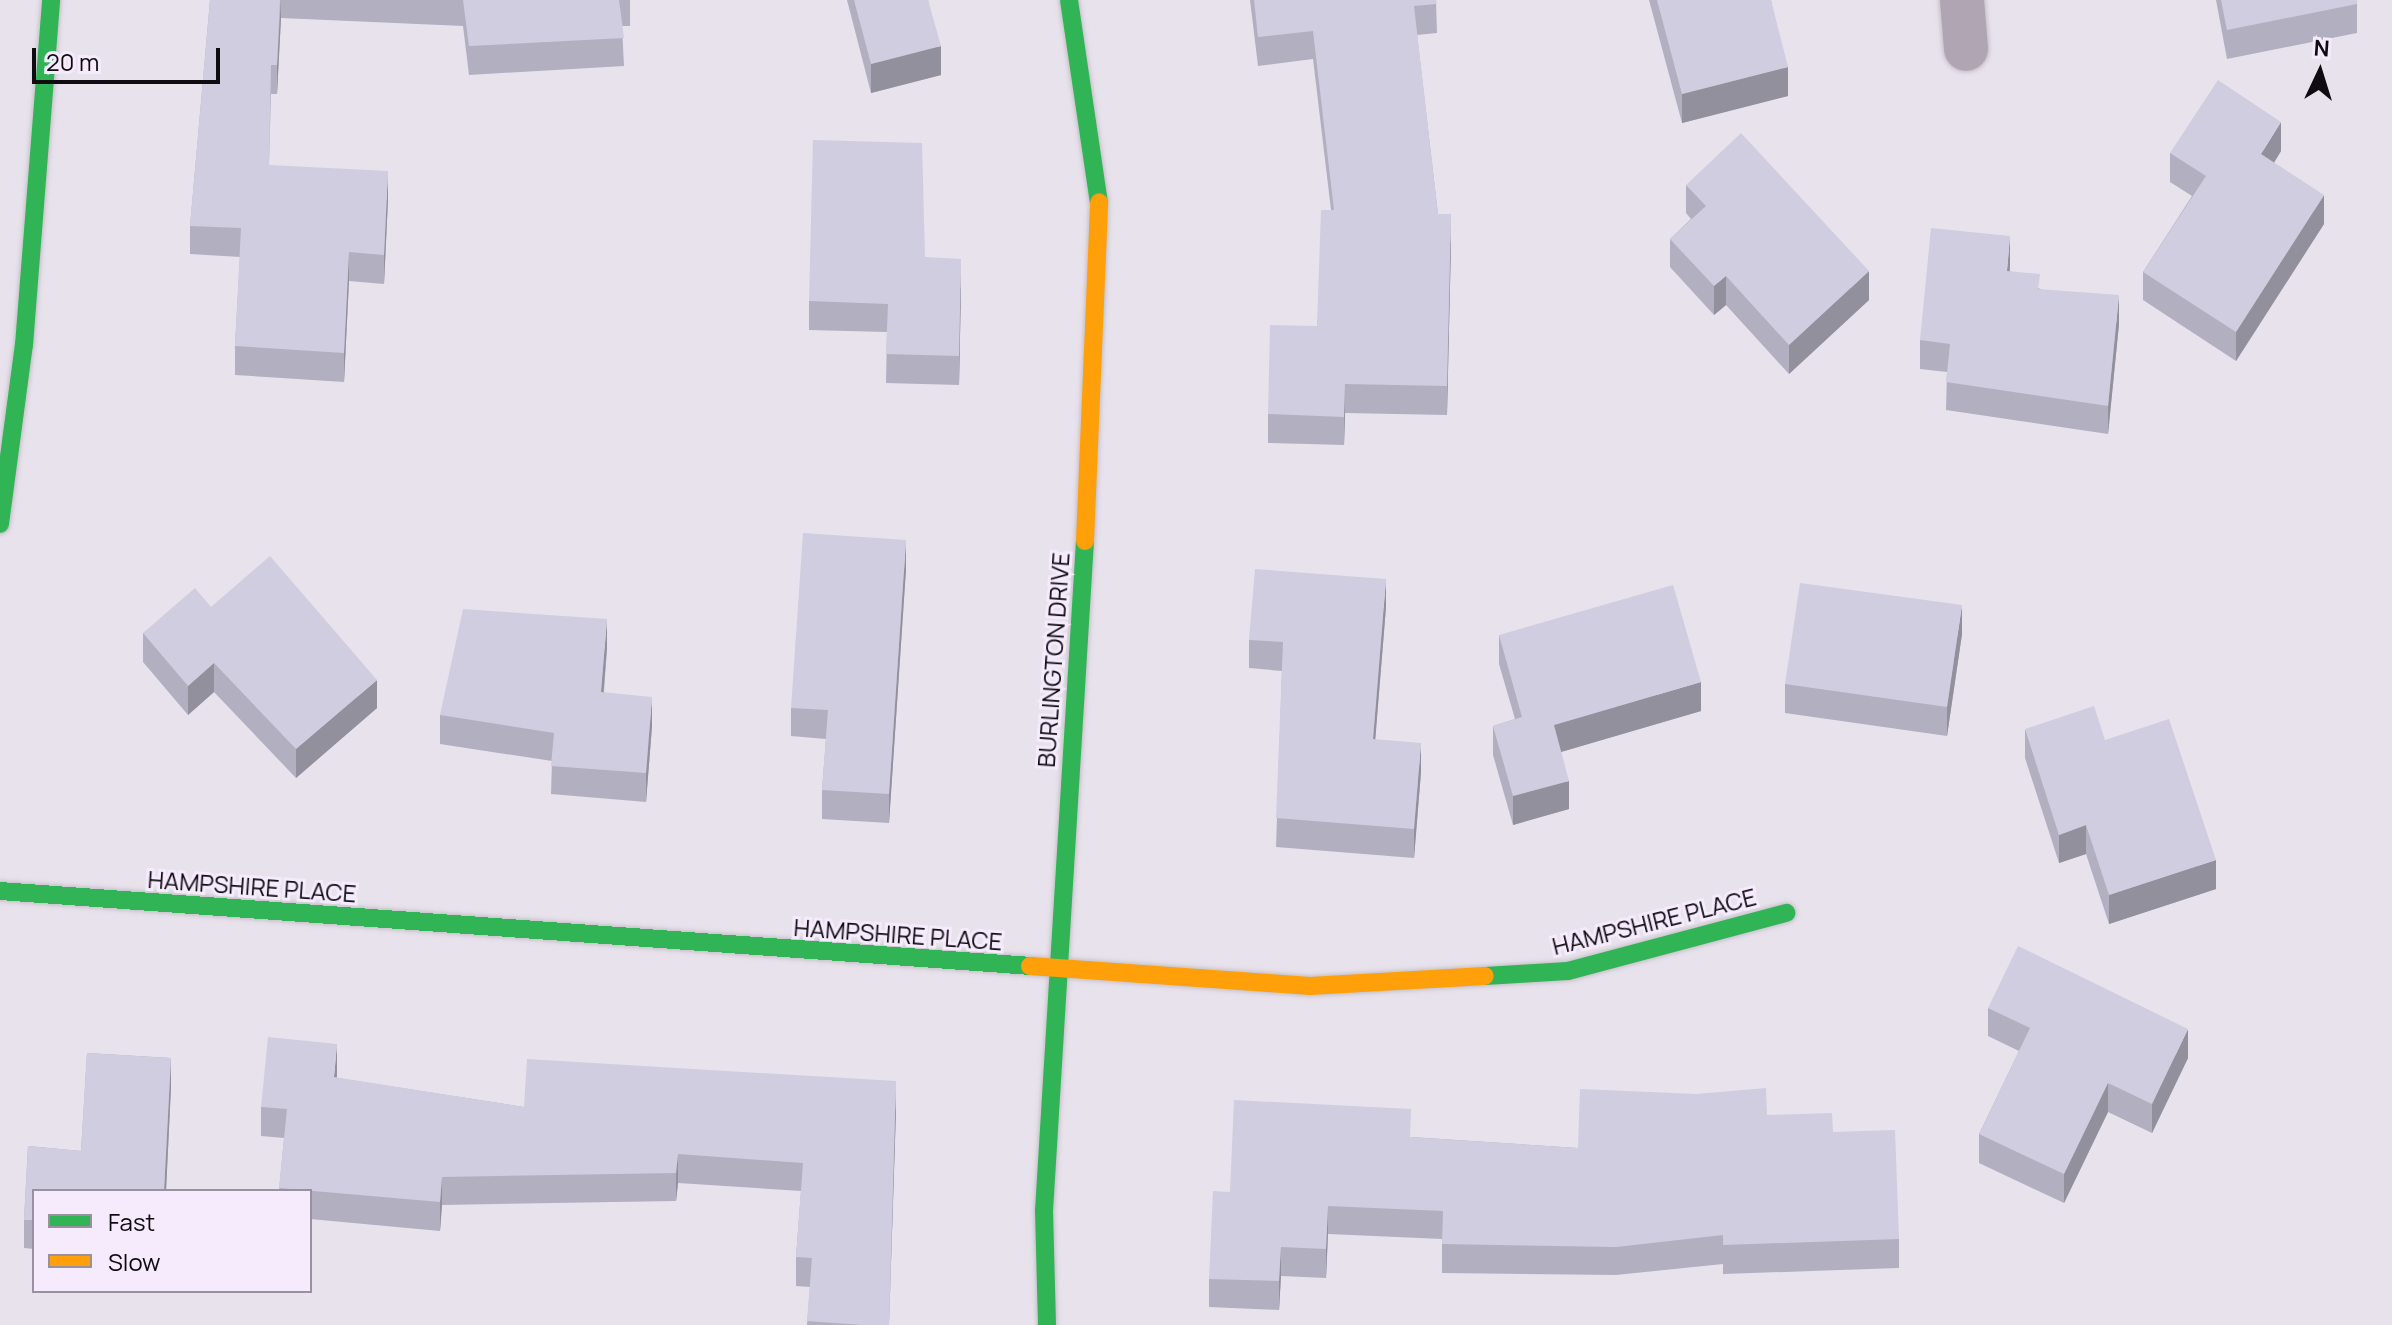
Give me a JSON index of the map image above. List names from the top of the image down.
{
  "streets": {
    "street": ["BURLINGTON DRIVE", "HAMPSHIRE PLACE"]
  },
  "crossings": [
    ["BURLINGTON DRIVE", "HAMPSHIRE PLACE"]
  ],
  "legend": ["Fast", "Slow"],
  "scale_bar": "20 m",
  "north": "top"
}
